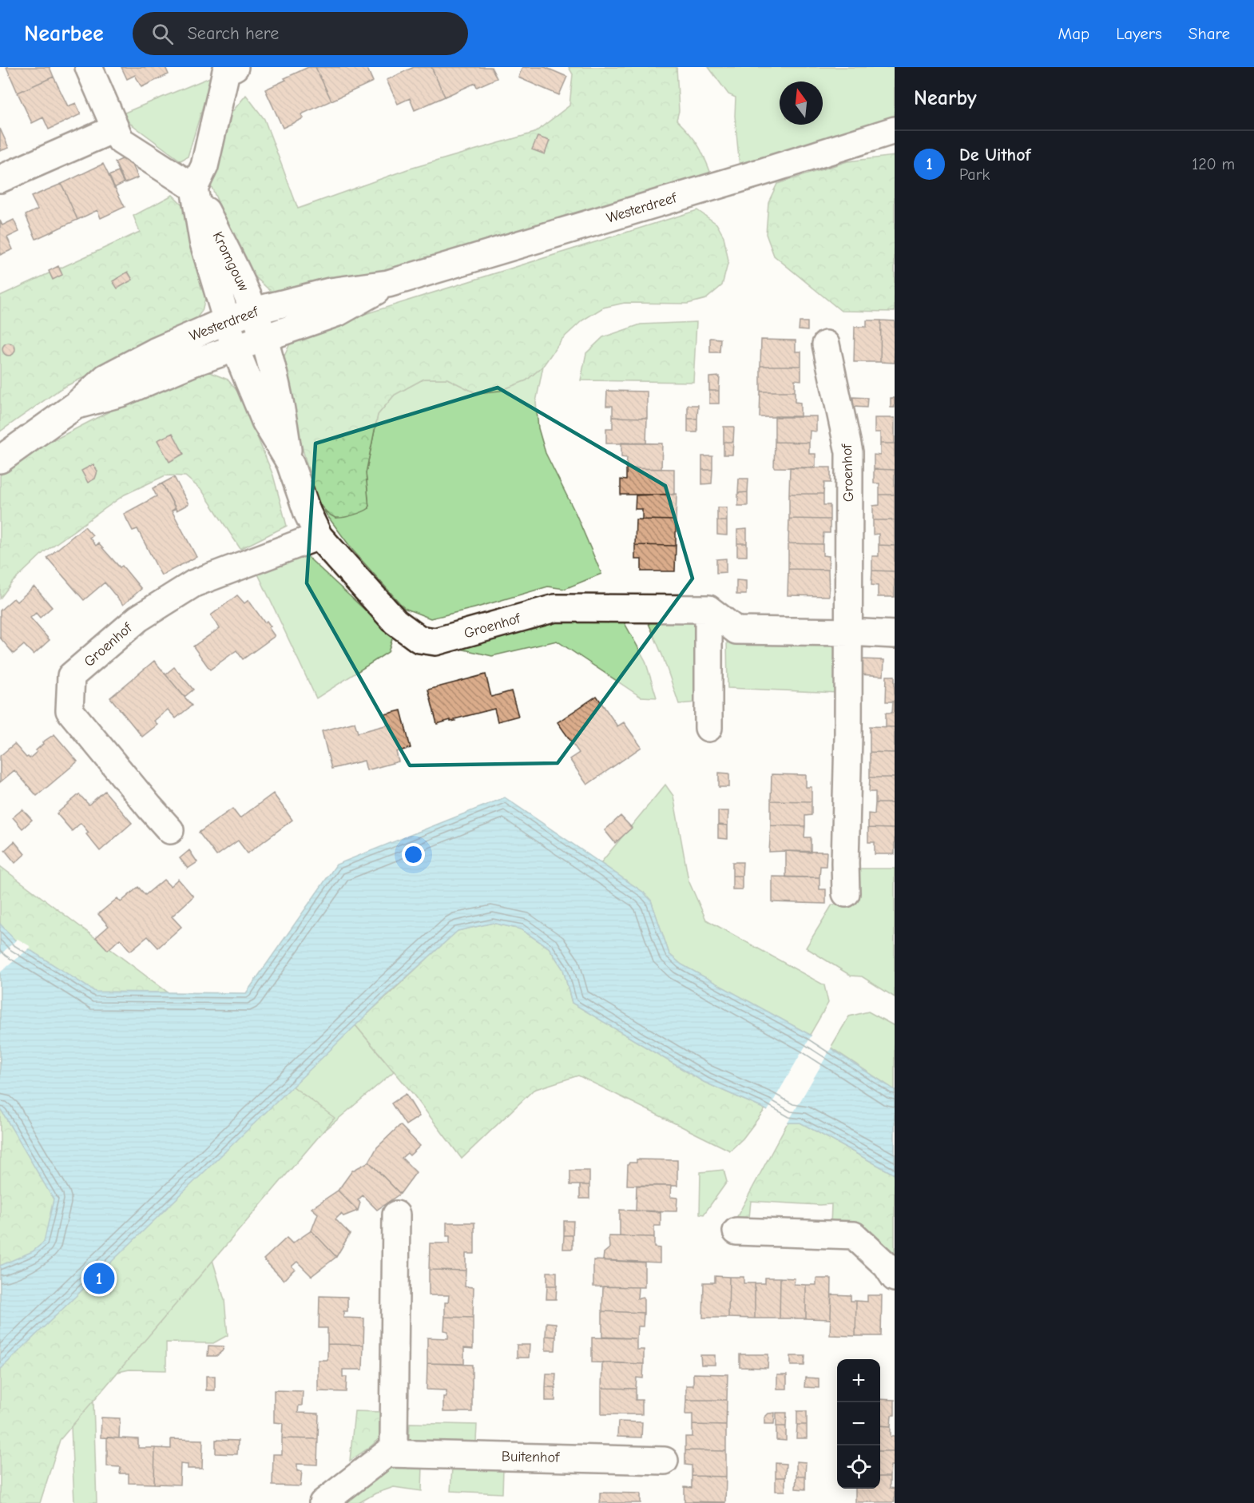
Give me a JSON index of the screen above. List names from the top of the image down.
{
  "streets": {
    "street": [
      "Westerdreef",
      "Kromgouw",
      "Groenhof",
      "Buitenhof"
    ]
  },
  "crossings": [
    ["Westerdreef", "Kromgouw"],
    ["Westerdreef", "Groenhof"],
    ["Kromgouw", "Groenhof"]
  ],
  "north": "top",
  "page": {
    "header": "Nearbee",
    "search": "Search here",
    "nav": ["Map", "Layers", "Share"],
    "heading": "Nearby",
    "list": [
      {
        "mark": "1",
        "name": "De Uithof",
        "note": "Park",
        "value": "120 m"
      }
    ],
    "pins": "1",
    "map_buttons": ["+", "−"]
  }
}
